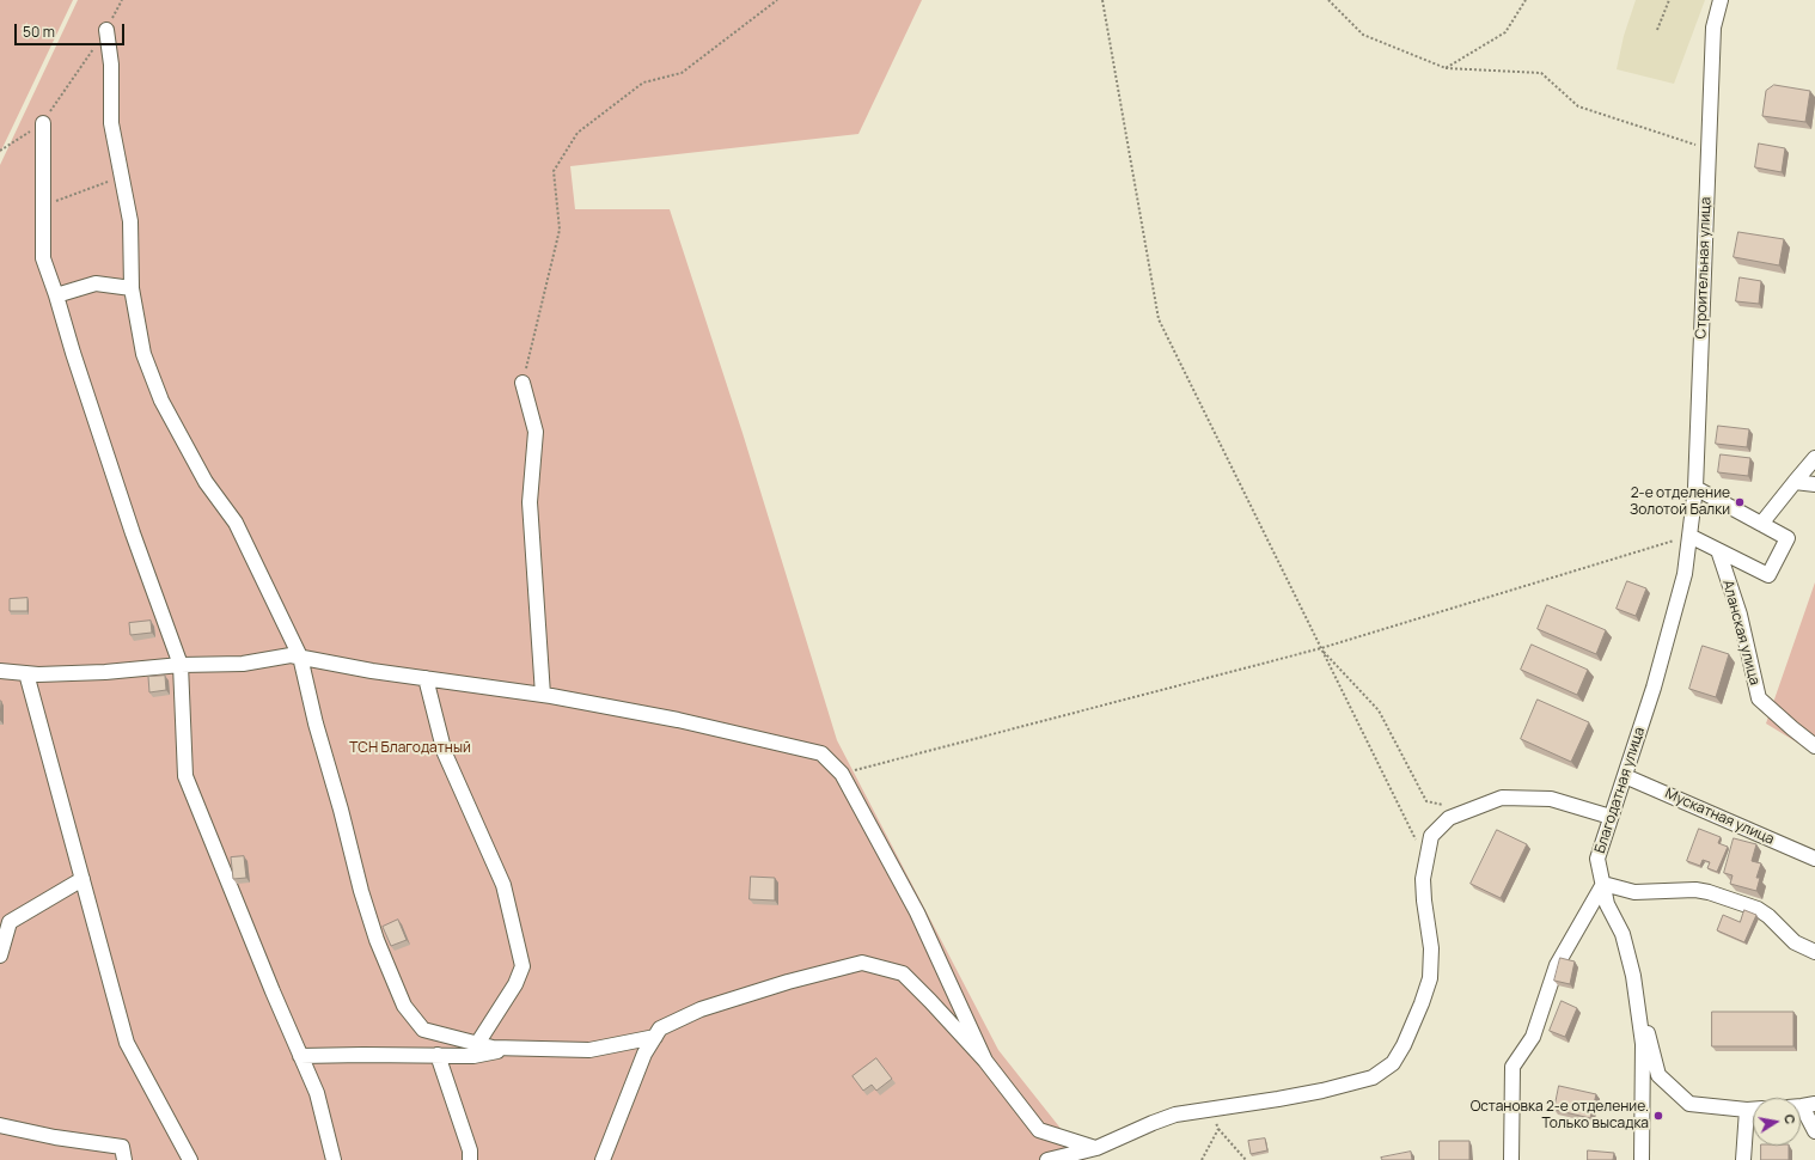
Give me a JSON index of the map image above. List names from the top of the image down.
{
  "streets": {
    "street": [
      "Строительная улица",
      "Аланская улица",
      "Благодатная улица",
      "Мускатная улица"
    ]
  },
  "crossings": [
    ["Строительная улица", "Благодатная улица"],
    ["Благодатная улица", "Мускатная улица"]
  ],
  "parks": ["ТСН Благодатный"],
  "places": ["2-е отделение Золотой Балки", "Остановка 2-е отделение. Только высадка"],
  "scale_bar": "50 m",
  "north": "right"
}
